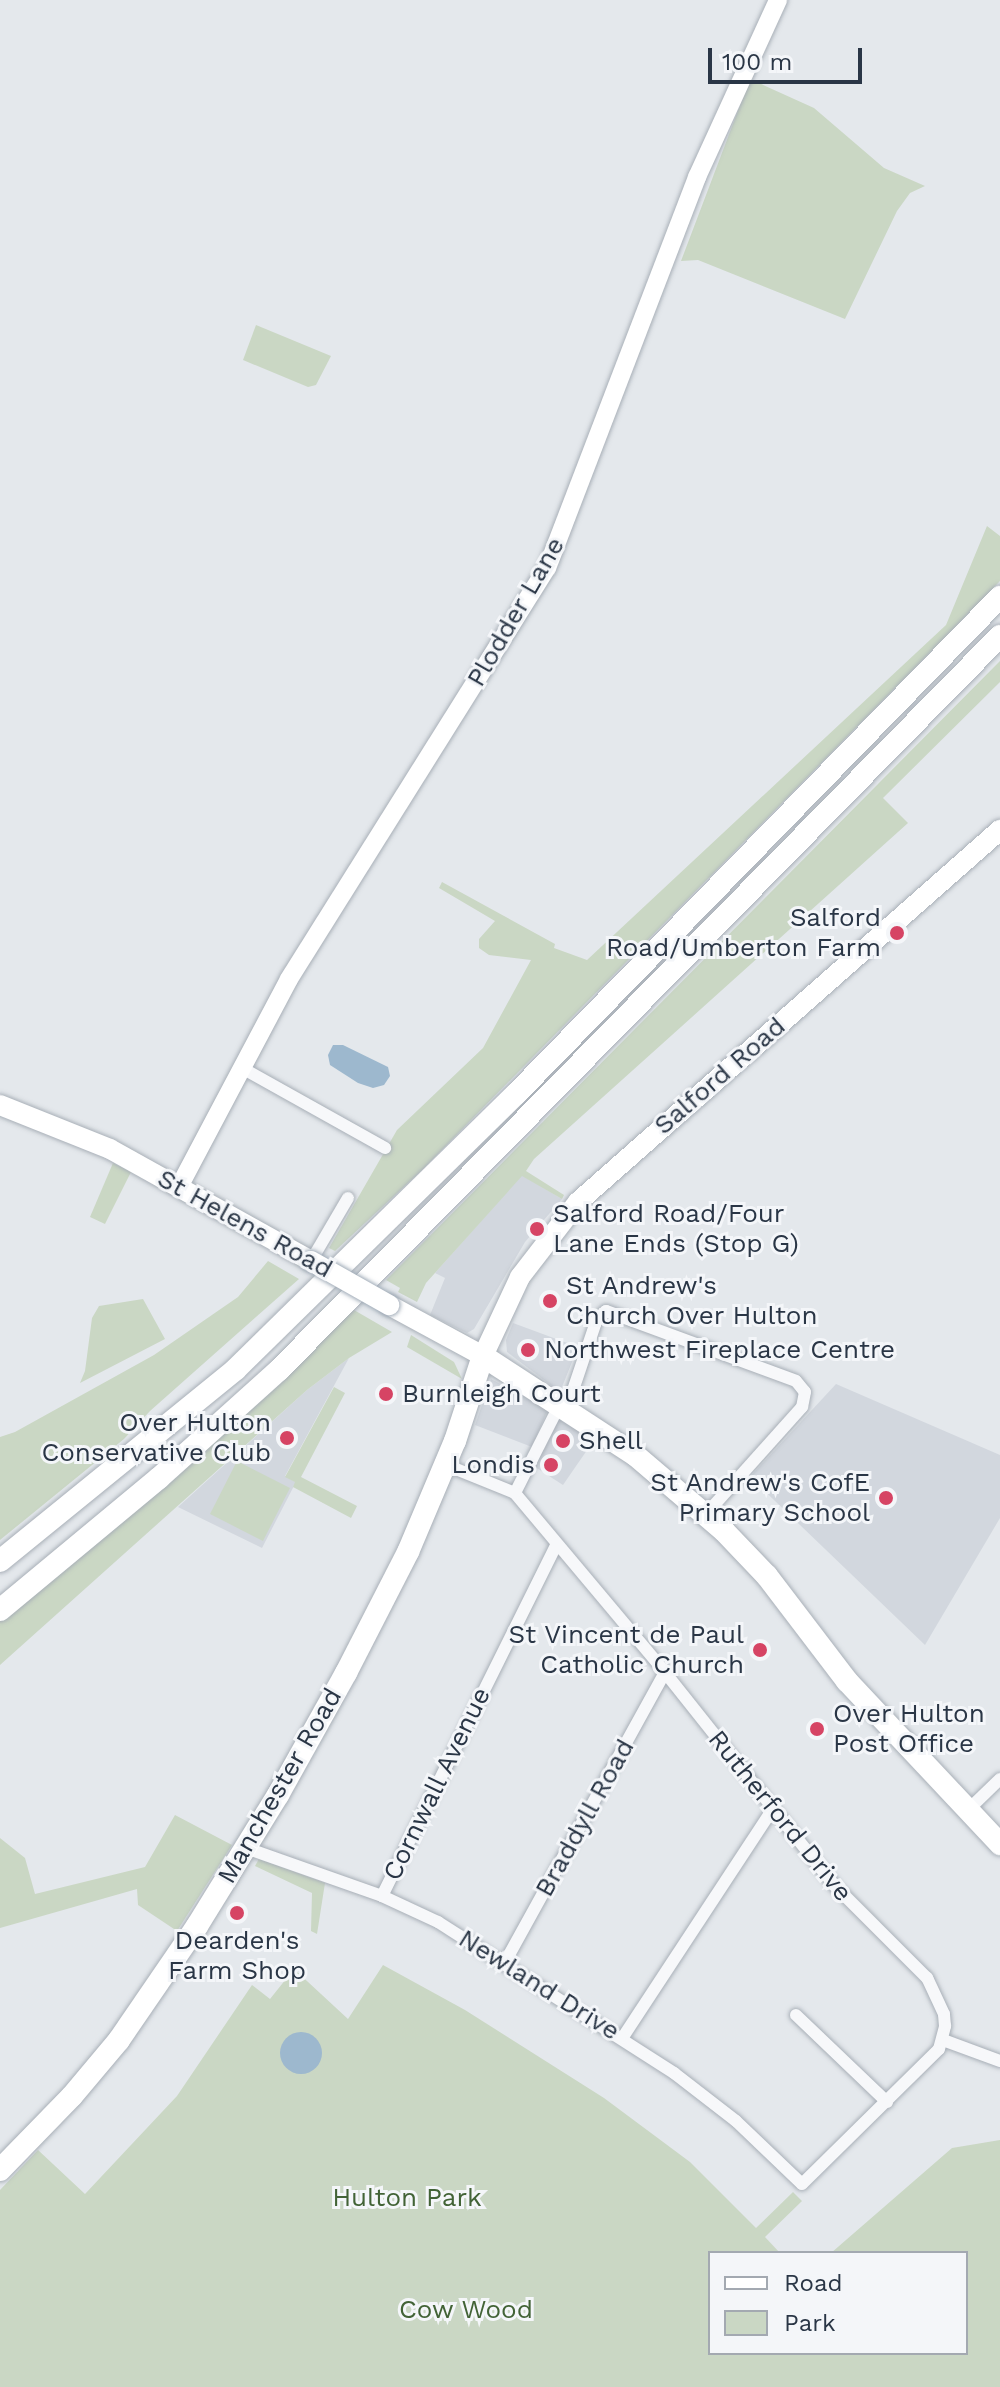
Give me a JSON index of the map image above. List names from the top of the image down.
{
  "streets": {
    "highway": ["Manchester Road"],
    "main road": ["Plodder Lane", "Salford Road", "St Helens Road"],
    "street": [
      "Cornwall Avenue",
      "Rutherford Drive",
      "Braddyll Road",
      "Newland Drive"
    ]
  },
  "crossings": [
    ["Plodder Lane", "St Helens Road"],
    ["Salford Road", "St Helens Road"],
    ["Salford Road", "Manchester Road"],
    ["St Helens Road", "Manchester Road"],
    ["Cornwall Avenue", "Rutherford Drive"],
    ["Cornwall Avenue", "Newland Drive"],
    ["Manchester Road", "Rutherford Drive"],
    ["Manchester Road", "Newland Drive"],
    ["Rutherford Drive", "Braddyll Road"],
    ["Braddyll Road", "Newland Drive"]
  ],
  "parks": ["Hulton Park", "Cow Wood"],
  "places": [
    "Salford Road/Umberton Farm",
    "Salford Road/Four Lane Ends (Stop G)",
    "St Andrew's Church Over Hulton",
    "Northwest Fireplace Centre",
    "Burnleigh Court",
    "Over Hulton Conservative Club",
    "Shell",
    "Londis",
    "St Andrew's CofE Primary School",
    "St Vincent de Paul Catholic Church",
    "Over Hulton Post Office",
    "Dearden's Farm Shop"
  ],
  "legend": ["Road", "Park"],
  "scale_bar": "100 m"
}
